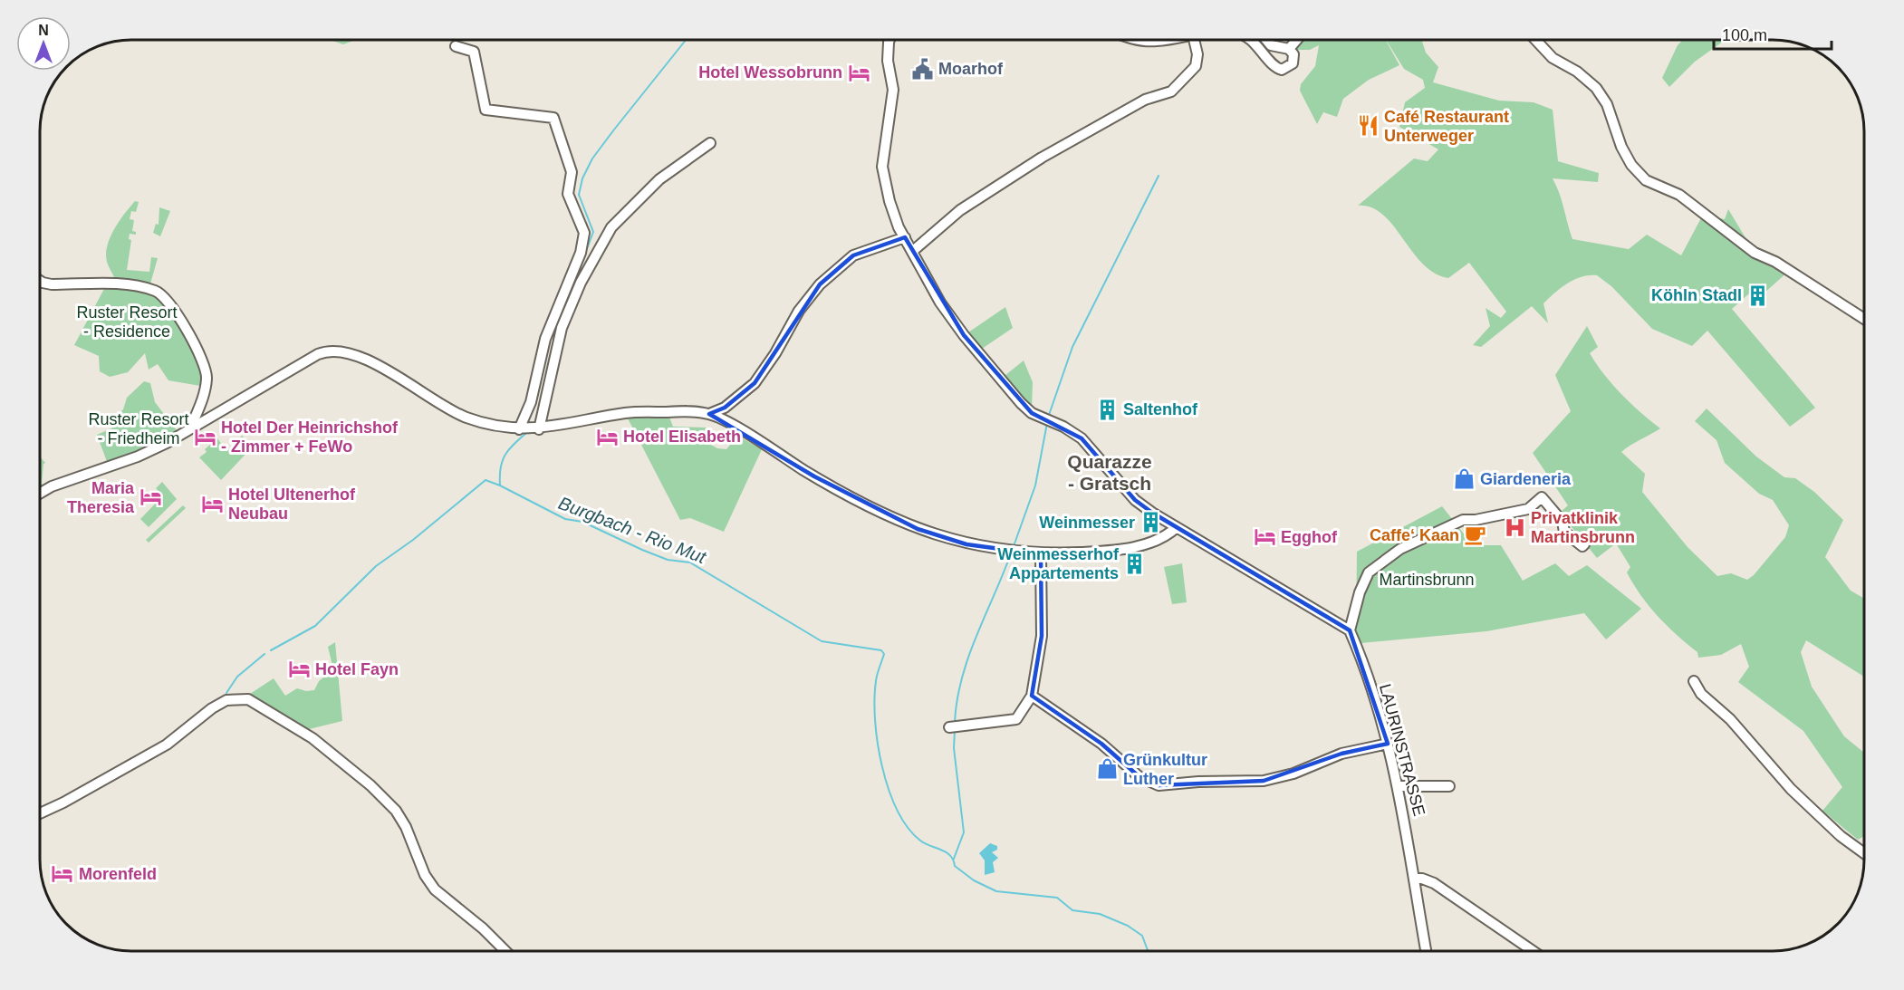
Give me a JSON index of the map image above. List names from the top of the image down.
{
  "streets": {
    "street": ["LAURINSTRASSE"]
  },
  "districts": ["Quarazze - Gratsch"],
  "water": ["Burgbach - Rio Mut"],
  "parks": ["Ruster Resort - Residence", "Ruster Resort - Friedheim", "Martinsbrunn"],
  "places": {
    "public building": ["Moarhof"],
    "hotel": [
      "Hotel Wessobrunn",
      "Hotel Der Heinrichshof - Zimmer + FeWo",
      "Hotel Elisabeth",
      "Maria Theresia",
      "Hotel Ultenerhof Neubau",
      "Egghof",
      "Hotel Fayn",
      "Morenfeld"
    ],
    "restaurant": ["Café Restaurant Unterweger"],
    "building": [
      "Köhln Stadl",
      "Saltenhof",
      "Weinmesser",
      "Weinmesserhof Appartements"
    ],
    "shop": ["Giardeneria", "Grünkultur Luther"],
    "hospital": ["Privatklinik Martinsbrunn"],
    "cafe": ["Caffe‘ Kaan"]
  },
  "scale_bar": "100 m",
  "north": "top"
}
